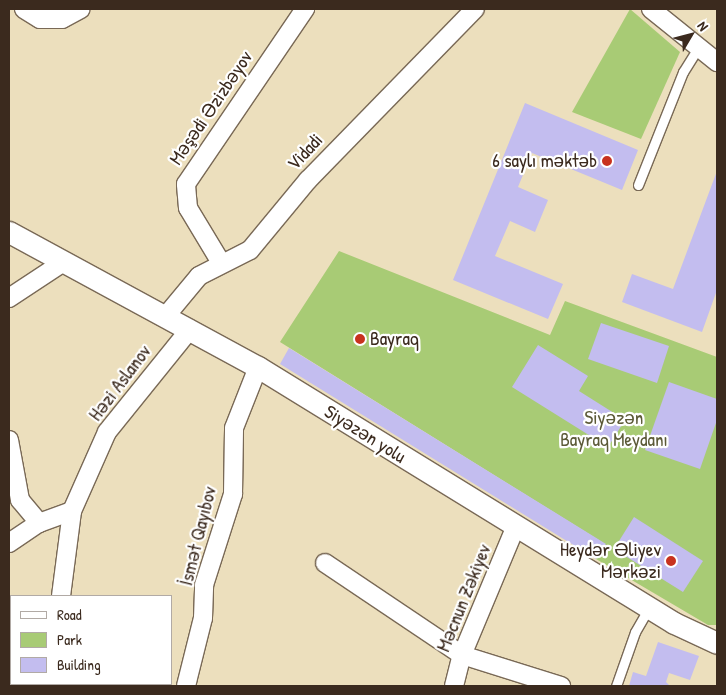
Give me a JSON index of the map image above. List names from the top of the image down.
{
  "streets": {
    "street": [
      "Məşədi Əzizbəyov",
      "Vidadi",
      "Həzi Aslanov",
      "Siyəzən yolu",
      "İsmət Qayıbov",
      "Məcnun Zəkiyev"
    ]
  },
  "crossings": [
    ["Məşədi Əzizbəyov", "Vidadi"],
    ["Vidadi", "Siyəzən yolu"],
    ["Həzi Aslanov", "Siyəzən yolu"],
    ["Siyəzən yolu", "İsmət Qayıbov"],
    ["Siyəzən yolu", "Məcnun Zəkiyev"]
  ],
  "parks": ["Siyəzən Bayraq Meydanı"],
  "places": ["6 saylı məktəb", "Bayraq", "Heydər Əliyev Mərkəzi"],
  "legend": ["Road", "Park", "Building"],
  "north": "top right"
}
